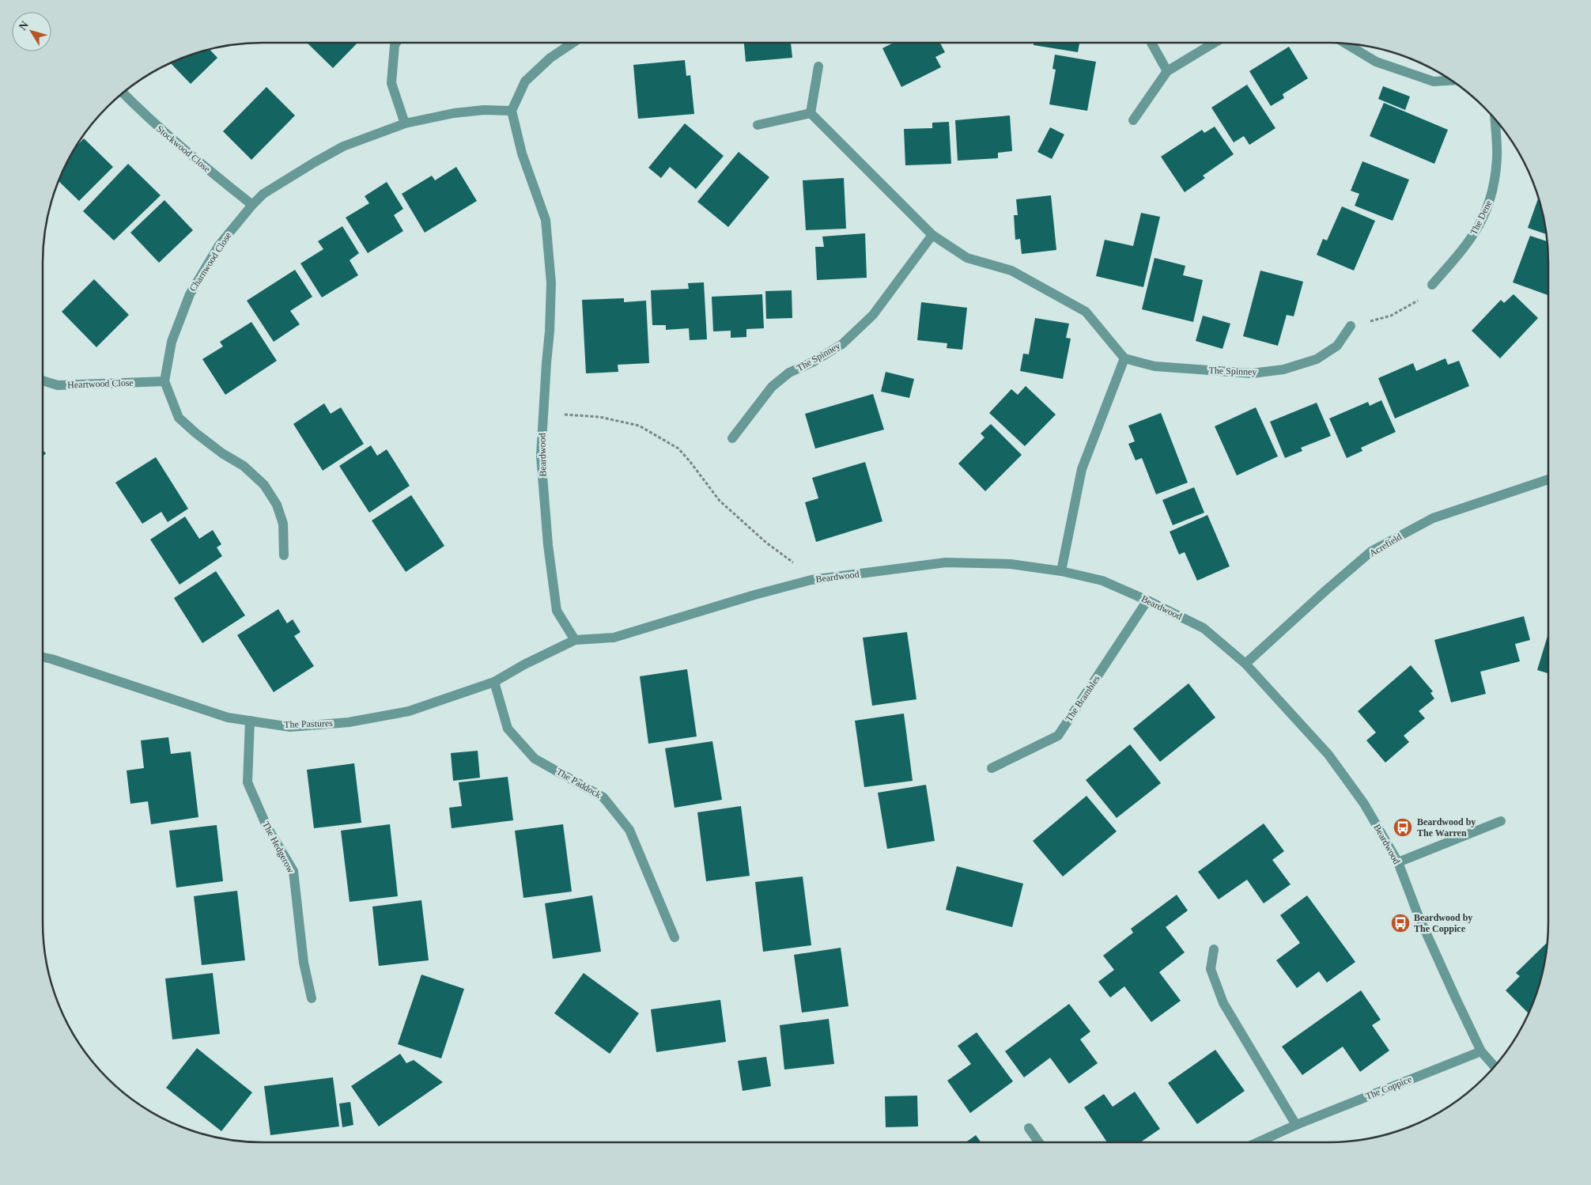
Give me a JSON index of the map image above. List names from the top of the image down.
{
  "streets": {
    "street": [
      "Stockwood Close",
      "The Dene",
      "Charnwood Close",
      "The Spinney",
      "Heartwood Close",
      "Beardwood",
      "Acrefield",
      "The Brambles",
      "The Pastures",
      "The Paddock",
      "The Hedgerow",
      "The Coppice"
    ]
  },
  "crossings": [
    ["Stockwood Close", "Charnwood Close"],
    ["Charnwood Close", "Heartwood Close"],
    ["Charnwood Close", "Beardwood"],
    ["Beardwood", "Acrefield"],
    ["Beardwood", "The Brambles"],
    ["Beardwood", "The Pastures"],
    ["Beardwood", "The Coppice"],
    ["The Pastures", "The Paddock"],
    ["The Pastures", "The Hedgerow"]
  ],
  "places": {
    "bus stop": ["Beardwood by The Warren", "Beardwood by The Coppice"]
  },
  "north": "top left"
}
